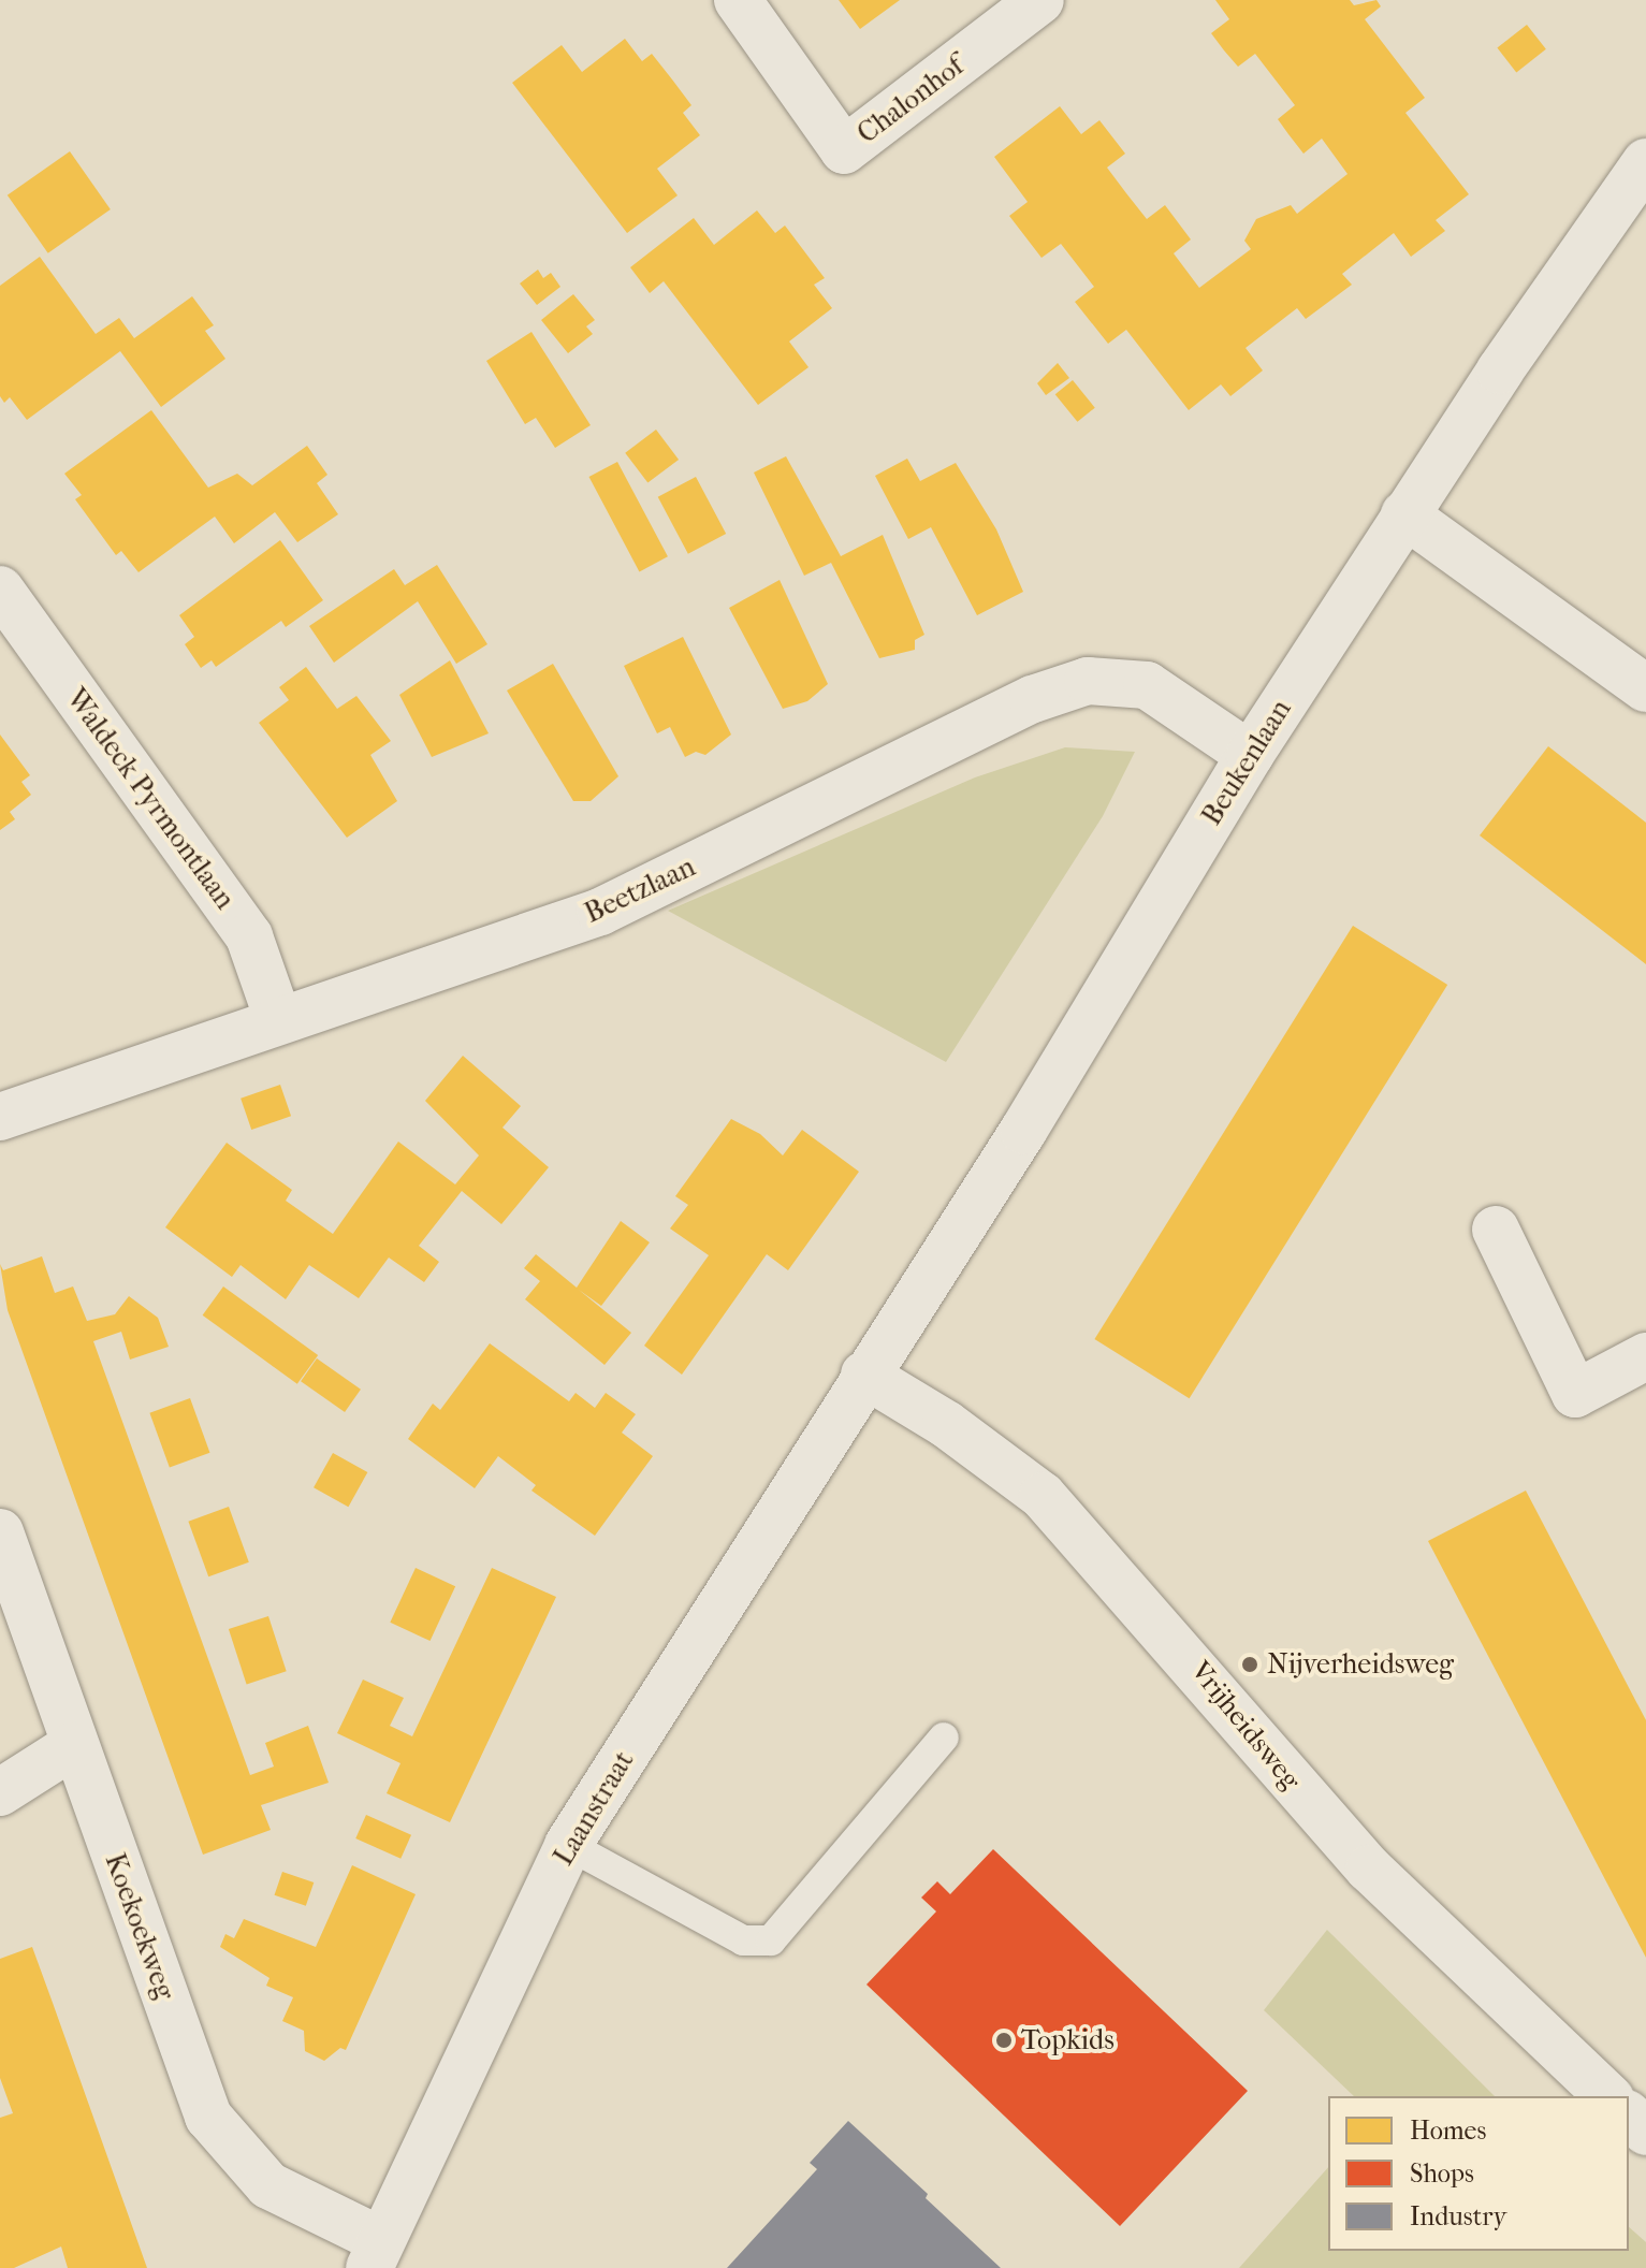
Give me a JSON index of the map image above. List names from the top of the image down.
{
  "streets": {
    "street": [
      "Chalonhof",
      "Beukenlaan",
      "Waldeck Pyrmontlaan",
      "Beetzlaan",
      "Vrijheidsweg",
      "Laanstraat",
      "Koekoekweg"
    ]
  },
  "crossings": [
    ["Beukenlaan", "Beetzlaan"],
    ["Beukenlaan", "Vrijheidsweg"],
    ["Beukenlaan", "Laanstraat"],
    ["Waldeck Pyrmontlaan", "Beetzlaan"],
    ["Vrijheidsweg", "Laanstraat"],
    ["Laanstraat", "Koekoekweg"]
  ],
  "places": ["Nijverheidsweg", "Topkids"],
  "legend": ["Homes", "Shops", "Industry"]
}
